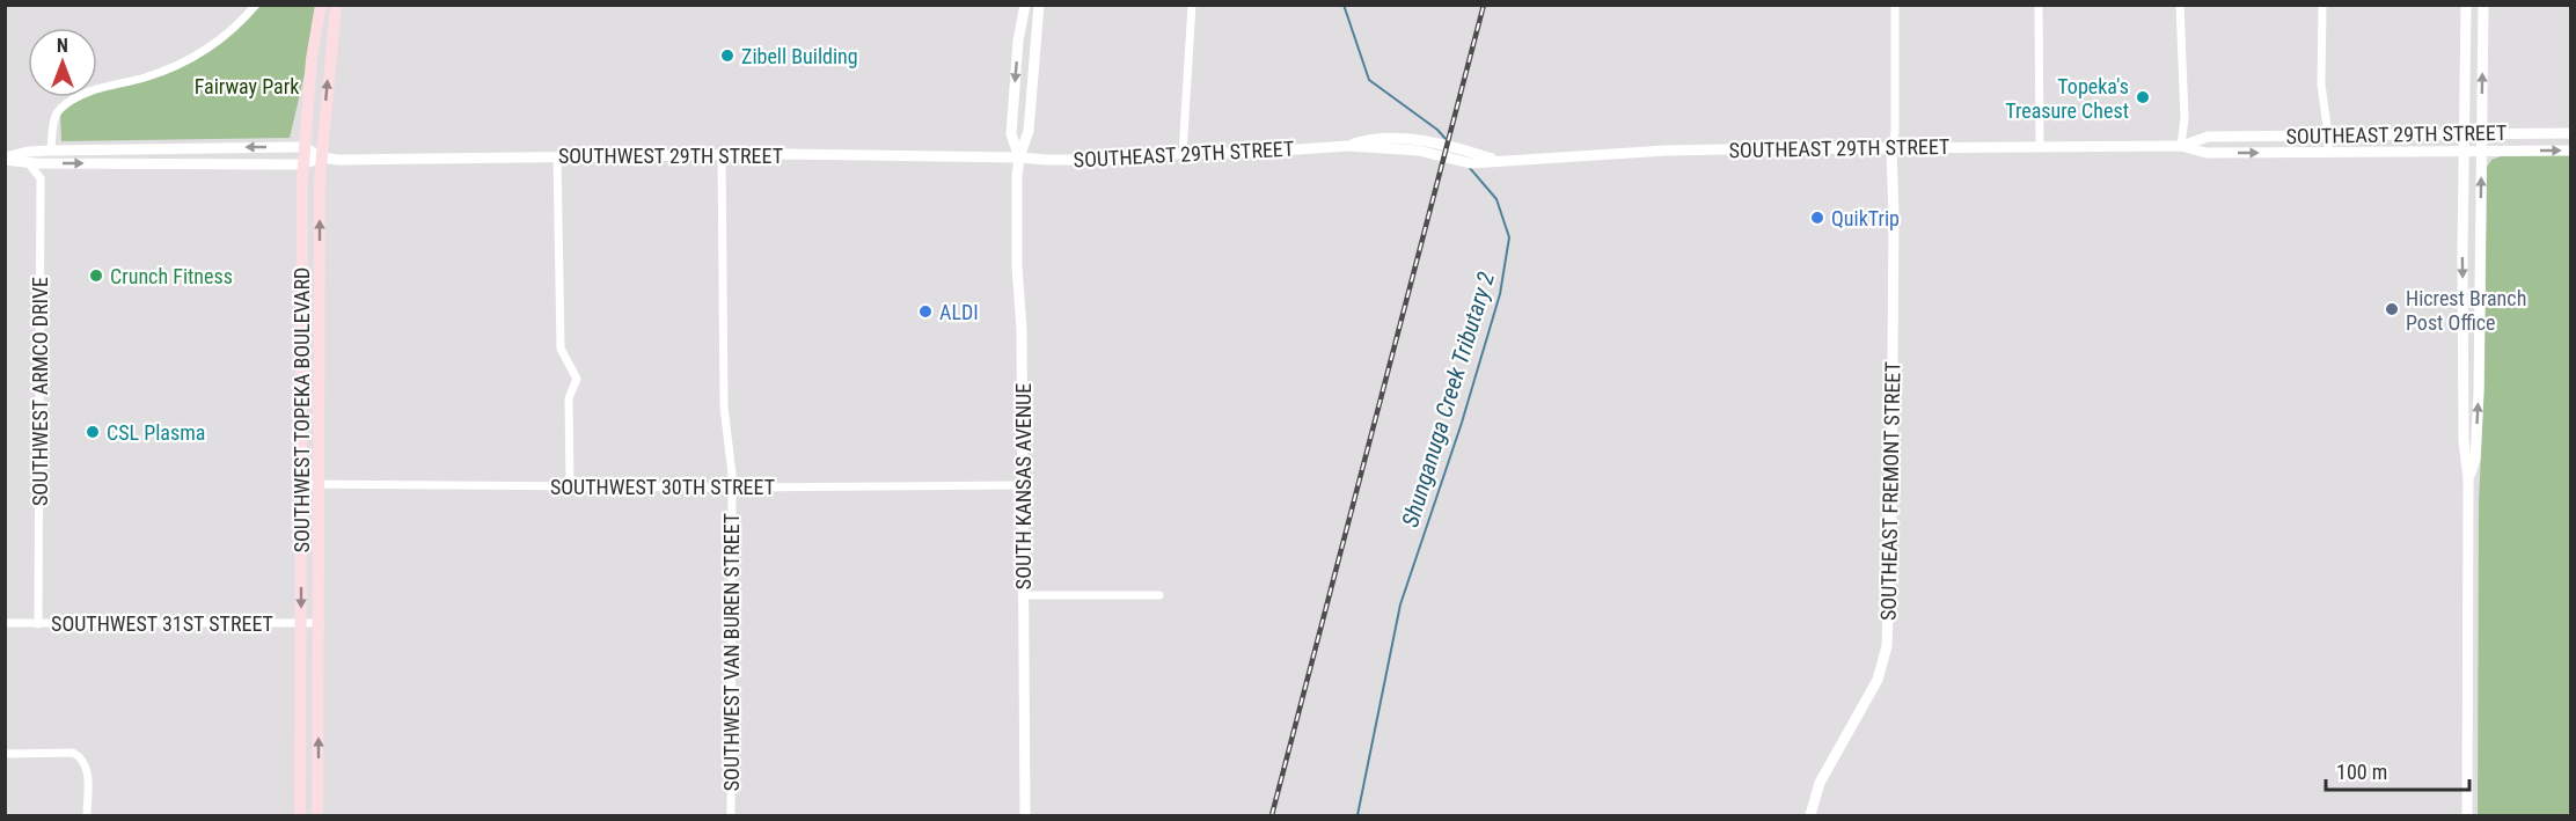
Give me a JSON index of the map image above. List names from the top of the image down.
{
  "streets": {
    "main road": [
      "SOUTHEAST 29TH STREET",
      "SOUTHWEST 29TH STREET",
      "SOUTHWEST TOPEKA BOULEVARD",
      "SOUTH KANSAS AVENUE",
      "SOUTHEAST FREMONT STREET"
    ],
    "street": [
      "SOUTHWEST ARMCO DRIVE",
      "SOUTHWEST 30TH STREET",
      "SOUTHWEST 31ST STREET",
      "SOUTHWEST VAN BUREN STREET"
    ]
  },
  "crossings": [
    ["SOUTHEAST 29TH STREET", "SOUTHWEST 29TH STREET"],
    ["SOUTHEAST 29TH STREET", "SOUTH KANSAS AVENUE"],
    ["SOUTHEAST 29TH STREET", "SOUTHEAST FREMONT STREET"],
    ["SOUTHWEST 29TH STREET", "SOUTHWEST ARMCO DRIVE"],
    ["SOUTHWEST 29TH STREET", "SOUTHWEST TOPEKA BOULEVARD"],
    ["SOUTHWEST 29TH STREET", "SOUTH KANSAS AVENUE"],
    ["SOUTHWEST 29TH STREET", "SOUTHWEST VAN BUREN STREET"],
    ["SOUTHWEST ARMCO DRIVE", "SOUTHWEST 31ST STREET"],
    ["SOUTHWEST TOPEKA BOULEVARD", "SOUTHWEST 30TH STREET"],
    ["SOUTHWEST TOPEKA BOULEVARD", "SOUTHWEST 31ST STREET"],
    ["SOUTHWEST 30TH STREET", "SOUTH KANSAS AVENUE"],
    ["SOUTHWEST 30TH STREET", "SOUTHWEST VAN BUREN STREET"]
  ],
  "water": ["Shunganuga Creek Tributary 2"],
  "parks": ["Fairway Park"],
  "places": [
    "Zibell Building",
    "Topeka's Treasure Chest",
    "QuikTrip",
    "Crunch Fitness",
    "Hicrest Branch Post Office",
    "ALDI",
    "CSL Plasma"
  ],
  "scale_bar": "100 m",
  "north": "top"
}
